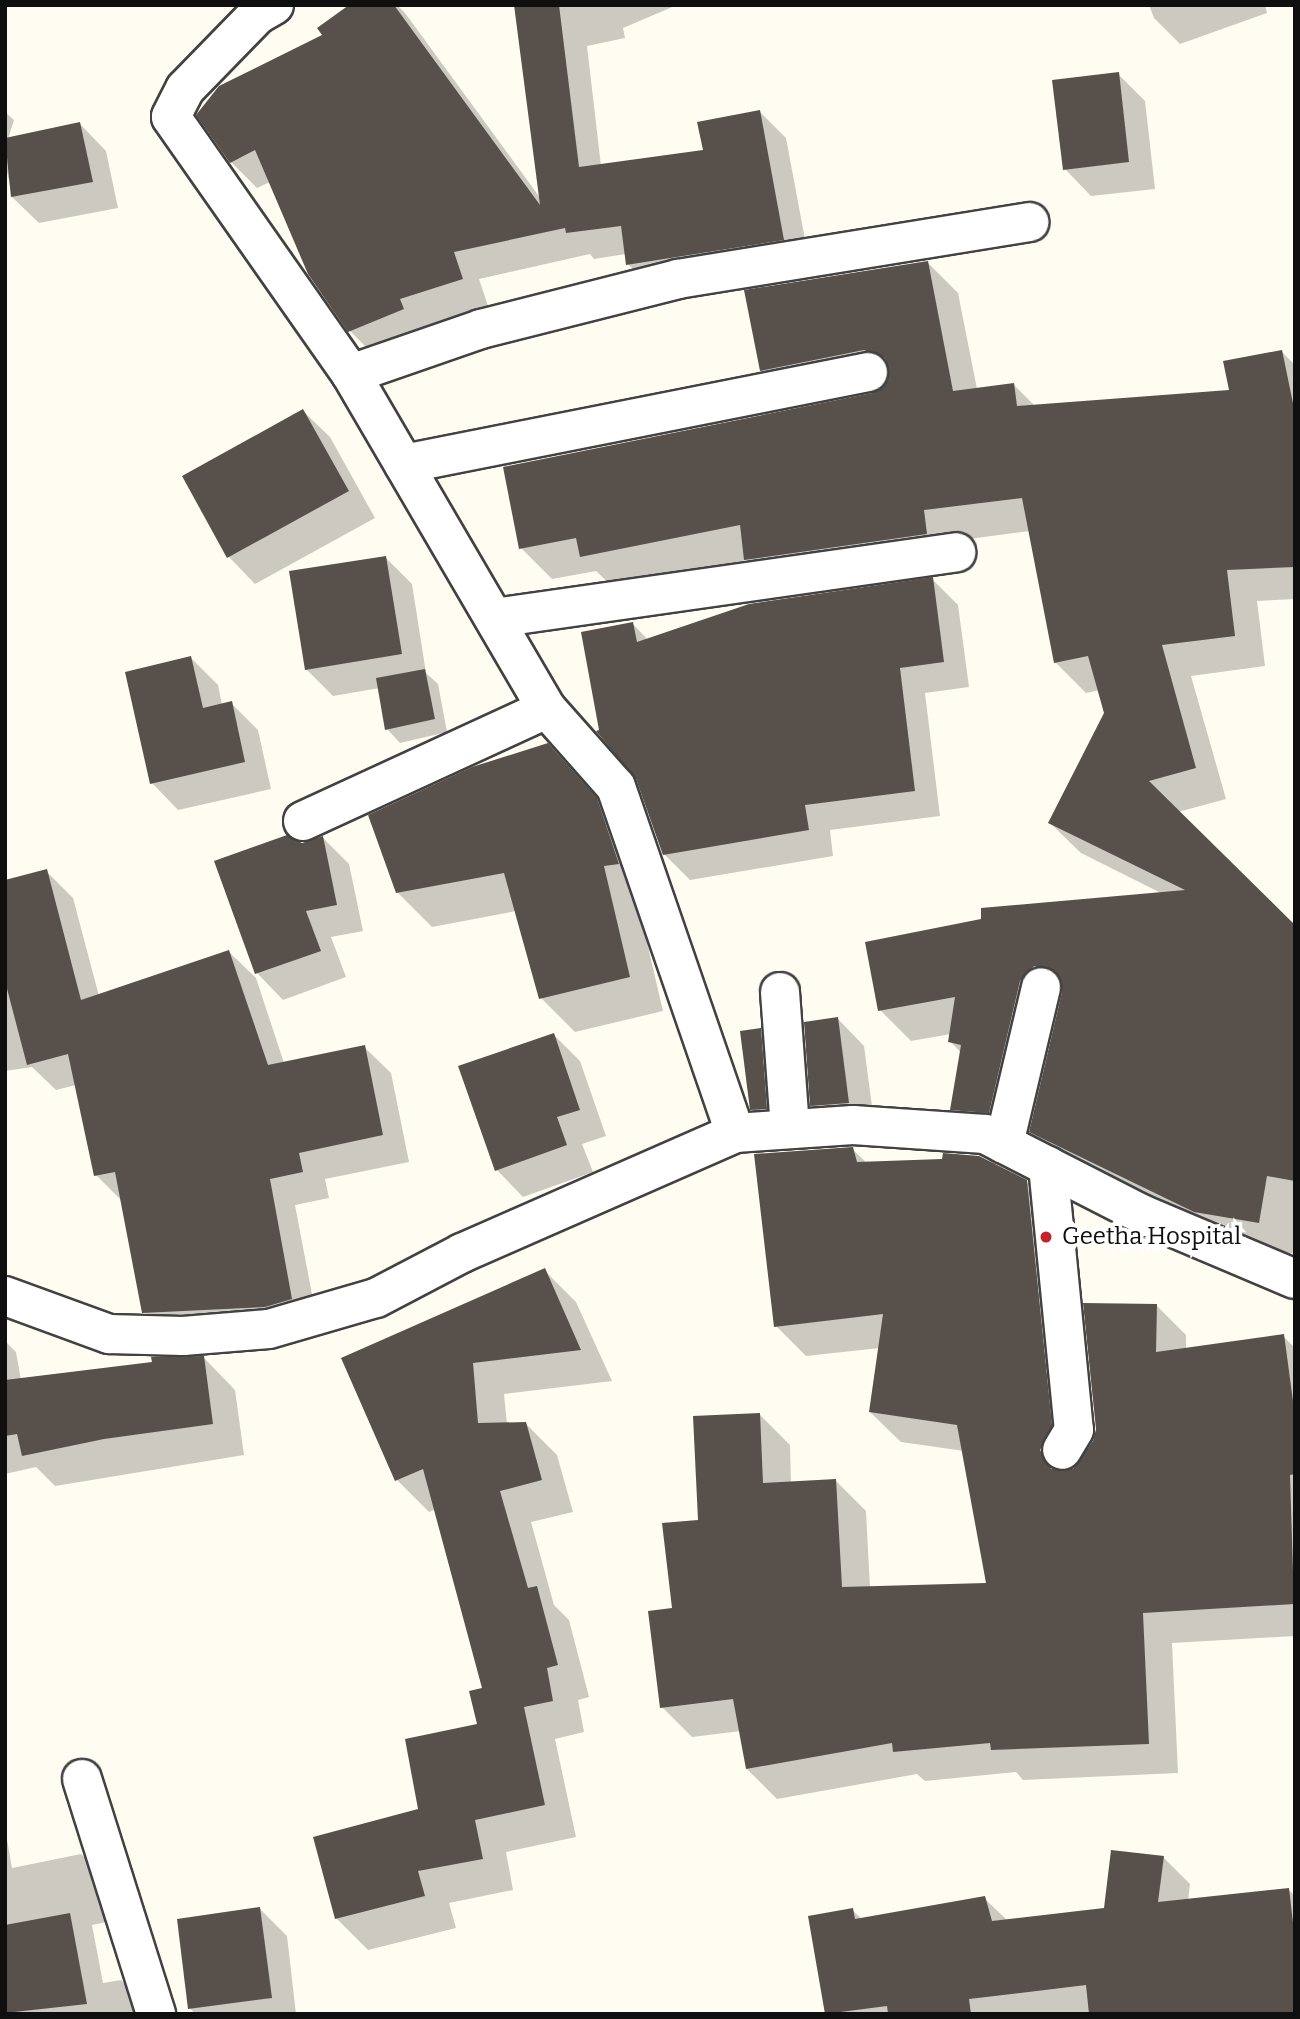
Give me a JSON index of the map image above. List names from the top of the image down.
{
  "places": ["Geetha Hospital"]
}
